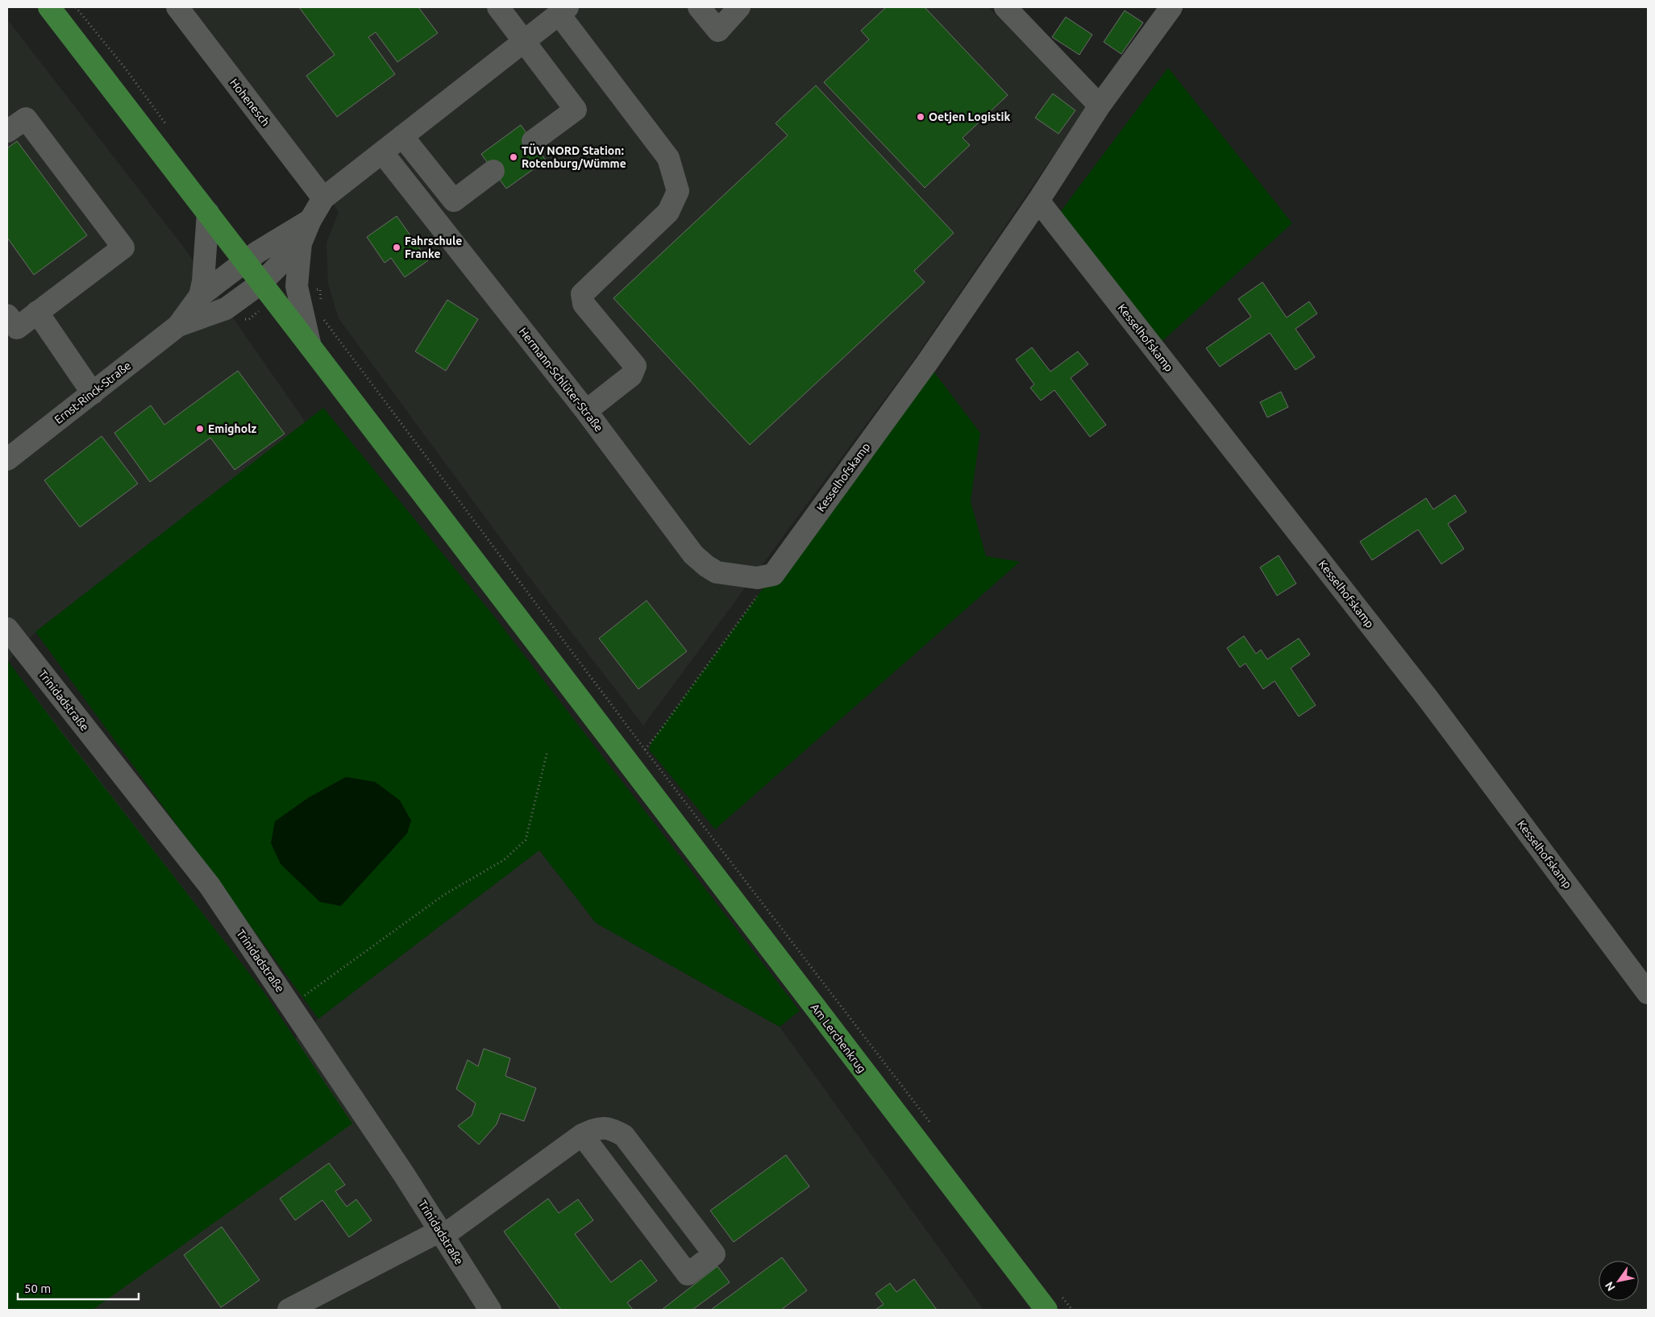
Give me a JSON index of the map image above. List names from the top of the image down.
{
  "streets": {
    "main road": ["Am Lerchenkrug"],
    "street": [
      "Hohenesch",
      "Kesselhofskamp",
      "Hermann-Schlüter-Straße",
      "Ernst-Rinck-Straße",
      "Trinidadstraße"
    ]
  },
  "crossings": [
    ["Kesselhofskamp", "Hermann-Schlüter-Straße"],
    ["Ernst-Rinck-Straße", "Am Lerchenkrug"]
  ],
  "places": [
    "Oetjen Logistik",
    "TÜV NORD Station: Rotenburg/Wümme",
    "Fahrschule Franke",
    "Emigholz"
  ],
  "scale_bar": "50 m",
  "north": "bottom left"
}
